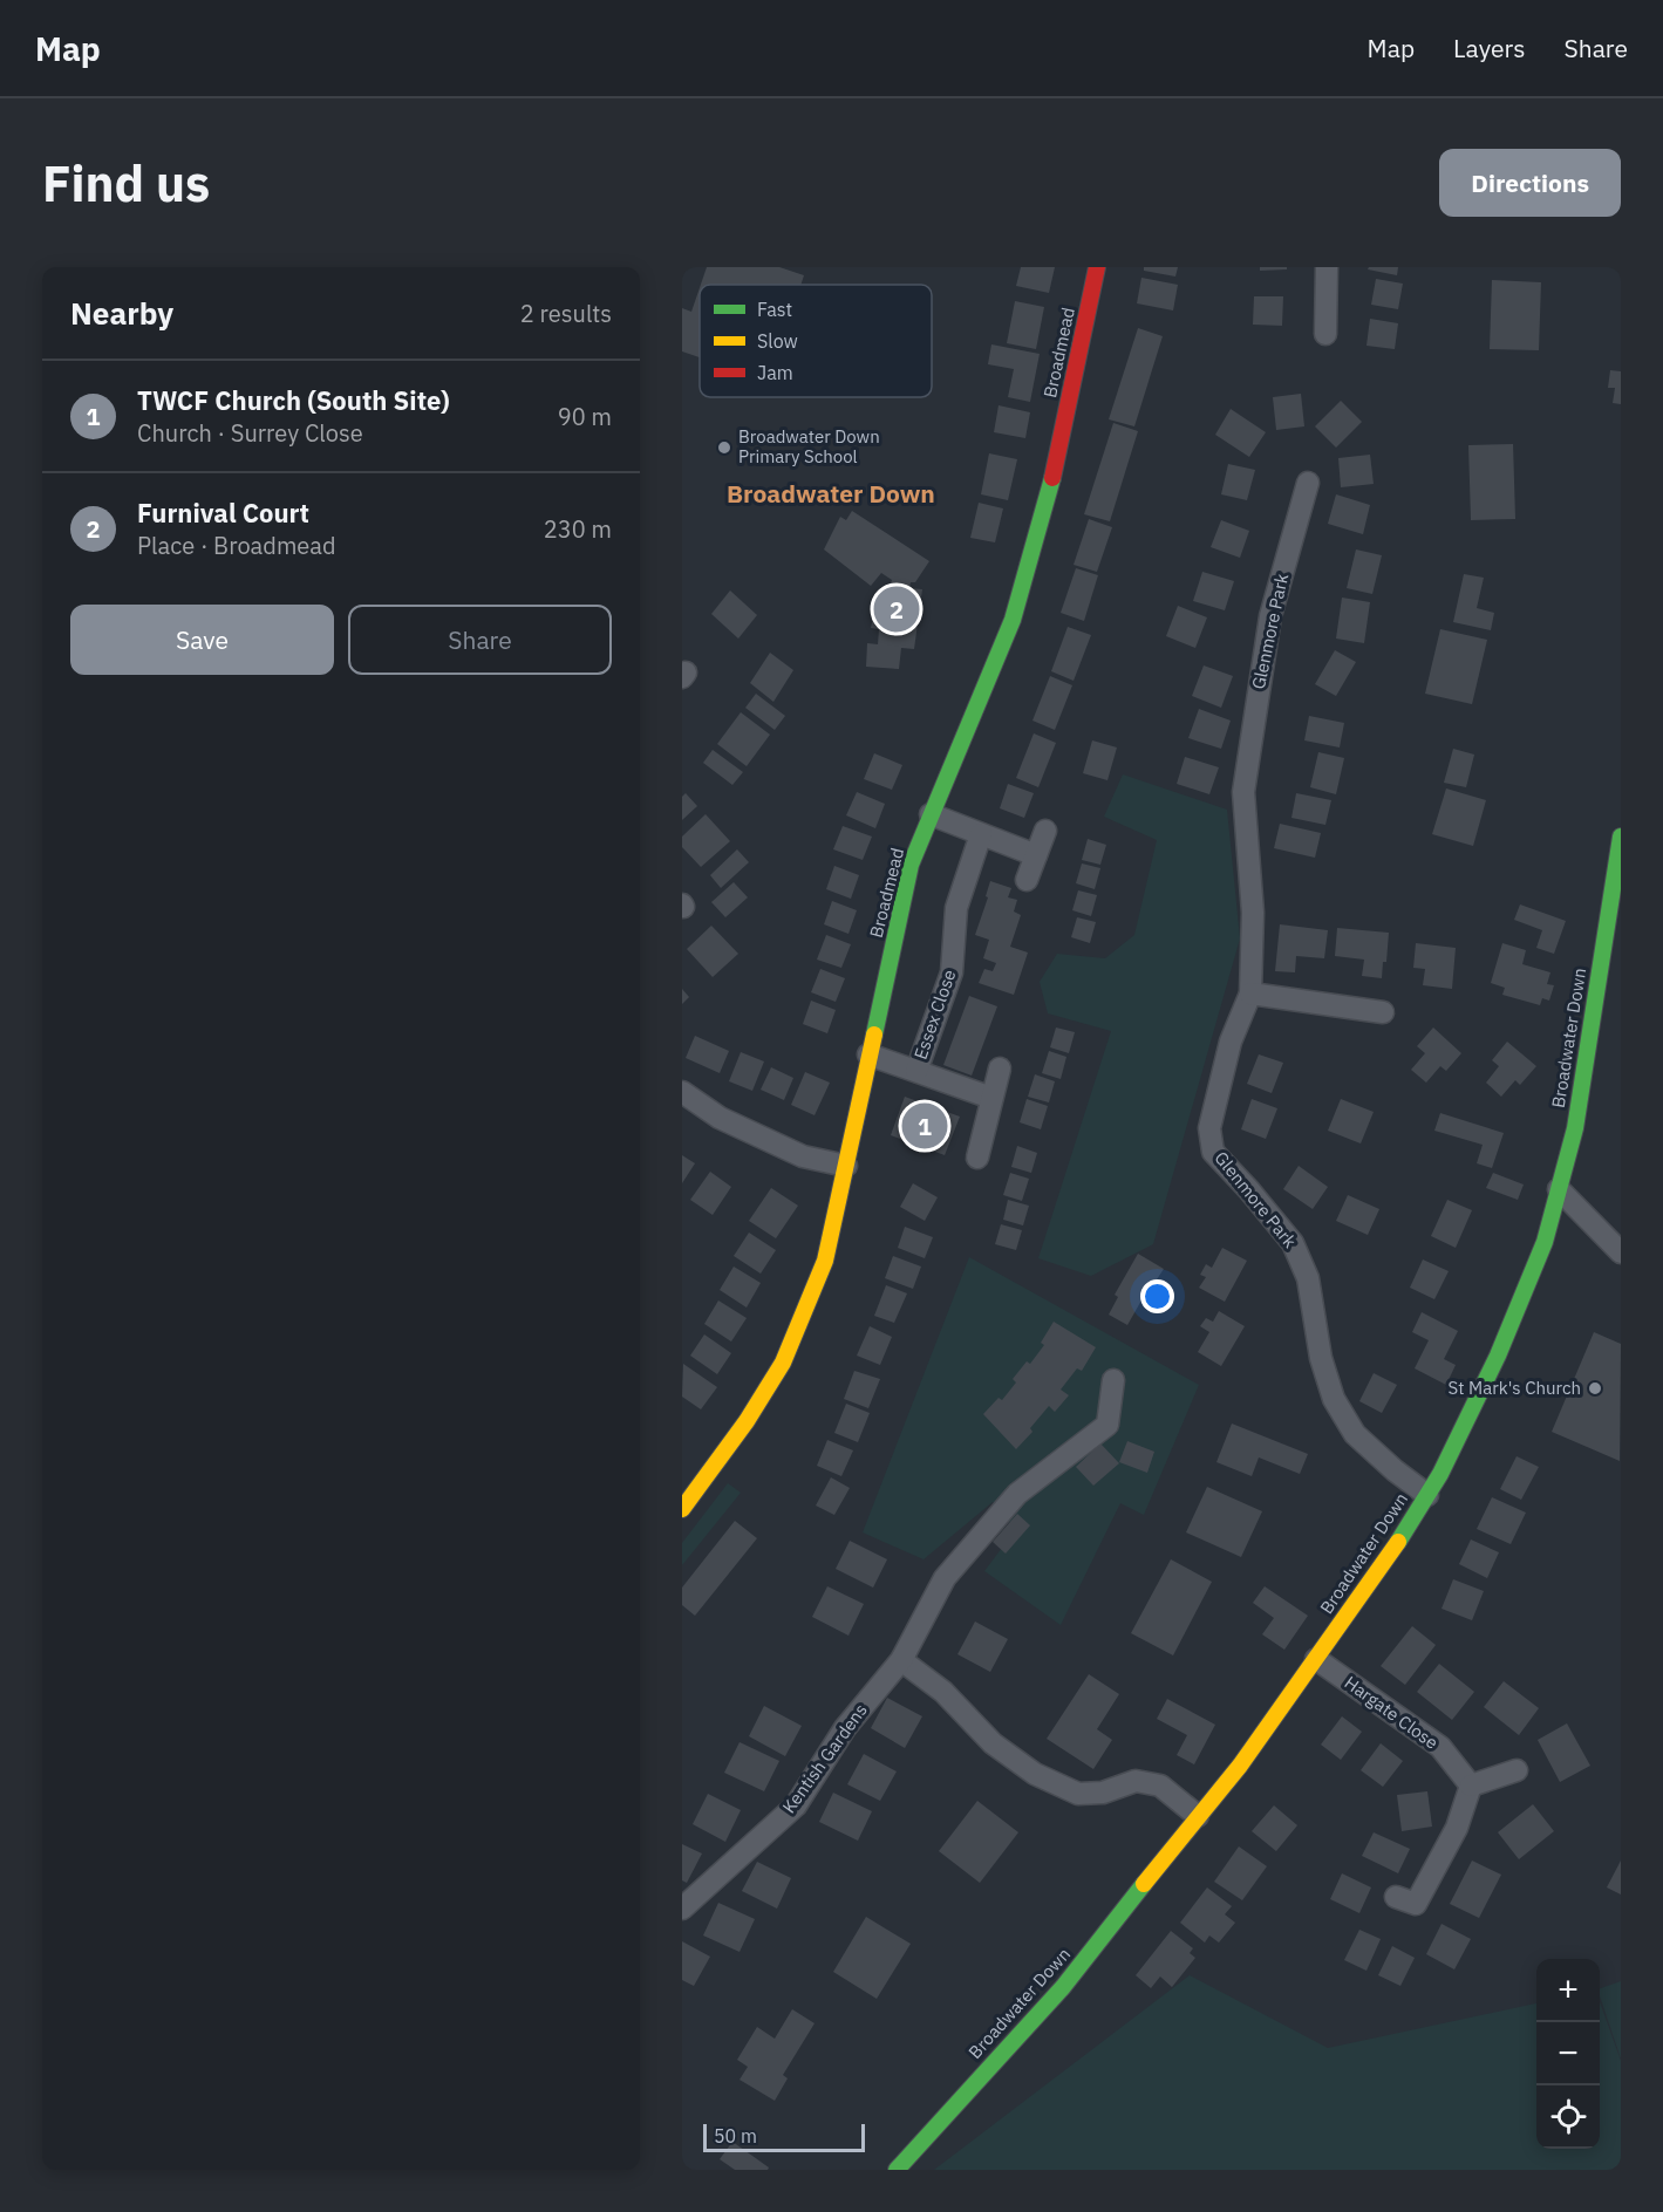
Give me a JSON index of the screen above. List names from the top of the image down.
{
  "streets": {
    "street": [
      "Broadmead",
      "Glenmore Park",
      "Essex Close",
      "Broadwater Down",
      "Hargate Close",
      "Kentish Gardens"
    ]
  },
  "crossings": [
    ["Glenmore Park", "Broadwater Down"],
    ["Broadwater Down", "Hargate Close"]
  ],
  "districts": ["Broadwater Down"],
  "places": ["Broadwater Down Primary School", "St Mark's Church"],
  "legend": ["Fast", "Slow", "Jam"],
  "scale_bar": "50 m",
  "page": {
    "header": "Map",
    "nav": ["Map", "Layers", "Share"],
    "buttons": [
      "Directions",
      ["Save", "Share"]
    ],
    "title": "Find us",
    "heading": ["Nearby", "2 results"],
    "list": [
      {
        "mark": "1",
        "name": "TWCF Church (South Site)",
        "note": "Church · Surrey Close",
        "value": "90 m"
      },
      {
        "mark": "2",
        "name": "Furnival Court",
        "note": "Place · Broadmead",
        "value": "230 m"
      }
    ],
    "pins": ["2", "1"],
    "map_buttons": ["+", "−"],
    "scale": "50 m"
  }
}
